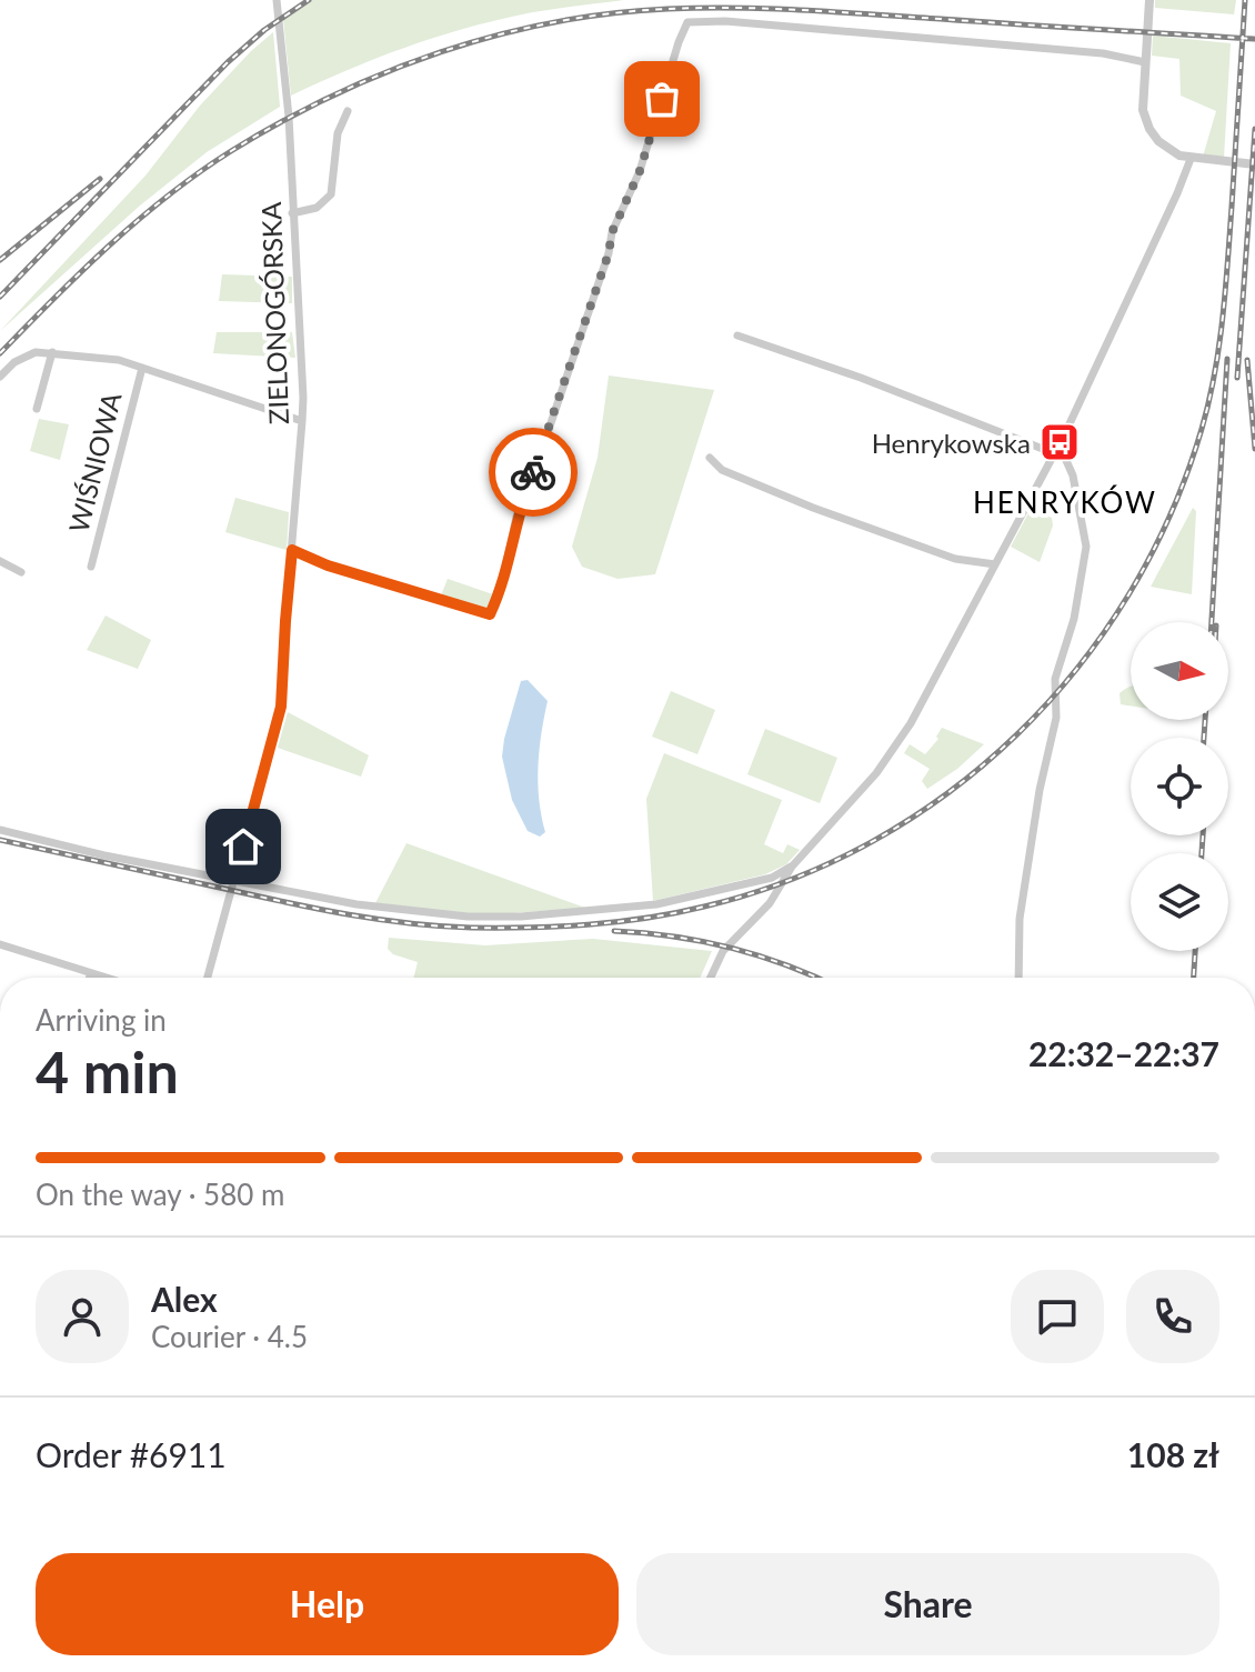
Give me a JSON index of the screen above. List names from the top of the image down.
{
  "streets": {
    "street": ["ZIELONOGÓRSKA", "WIŚNIOWA"]
  },
  "crossings": [
    ["ZIELONOGÓRSKA", "WIŚNIOWA"]
  ],
  "districts": ["HENRYKÓW"],
  "places": {
    "bus stop": ["Henrykowska"]
  },
  "north": "right",
  "page": {
    "heading": ["4 min", "Arriving in", "22:32–22:37"],
    "panel": [
      "Alex",
      "Courier · 4.5",
      "Order #6911",
      "108 zł"
    ],
    "bar": "On the way · 580 m",
    "buttons": ["Help", "Share"]
  }
}
